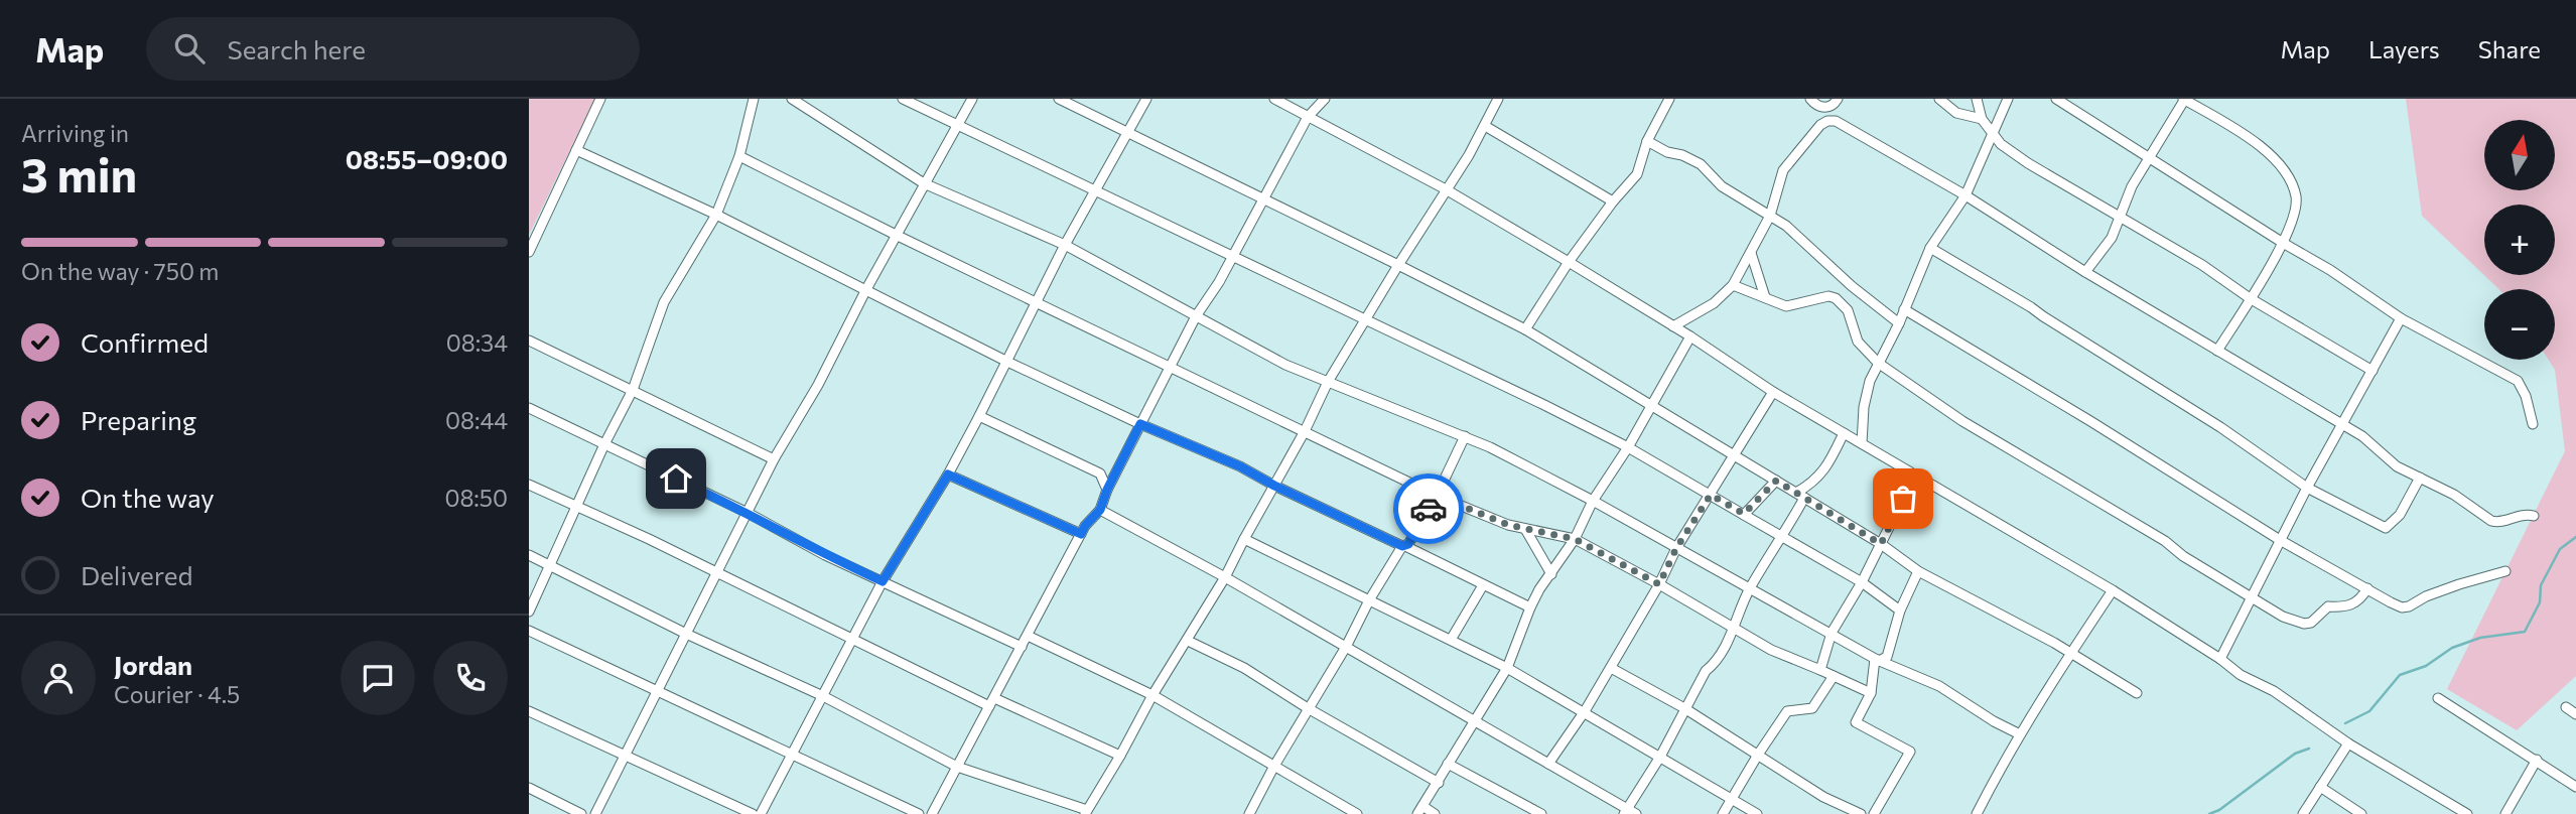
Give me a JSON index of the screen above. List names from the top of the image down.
{
  "north": "top",
  "page": {
    "header": "Map",
    "search": "Search here",
    "nav": ["Map", "Layers", "Share"],
    "heading": ["3 min", "Arriving in", "08:55–09:00"],
    "panel": ["Jordan", "Courier · 4.5"],
    "map_buttons": ["+", "−"],
    "bar": "On the way · 750 m",
    "list": [
      ["Confirmed", "08:34"],
      ["Preparing", "08:44"],
      ["On the way", "08:50"],
      "Delivered"
    ]
  }
}
